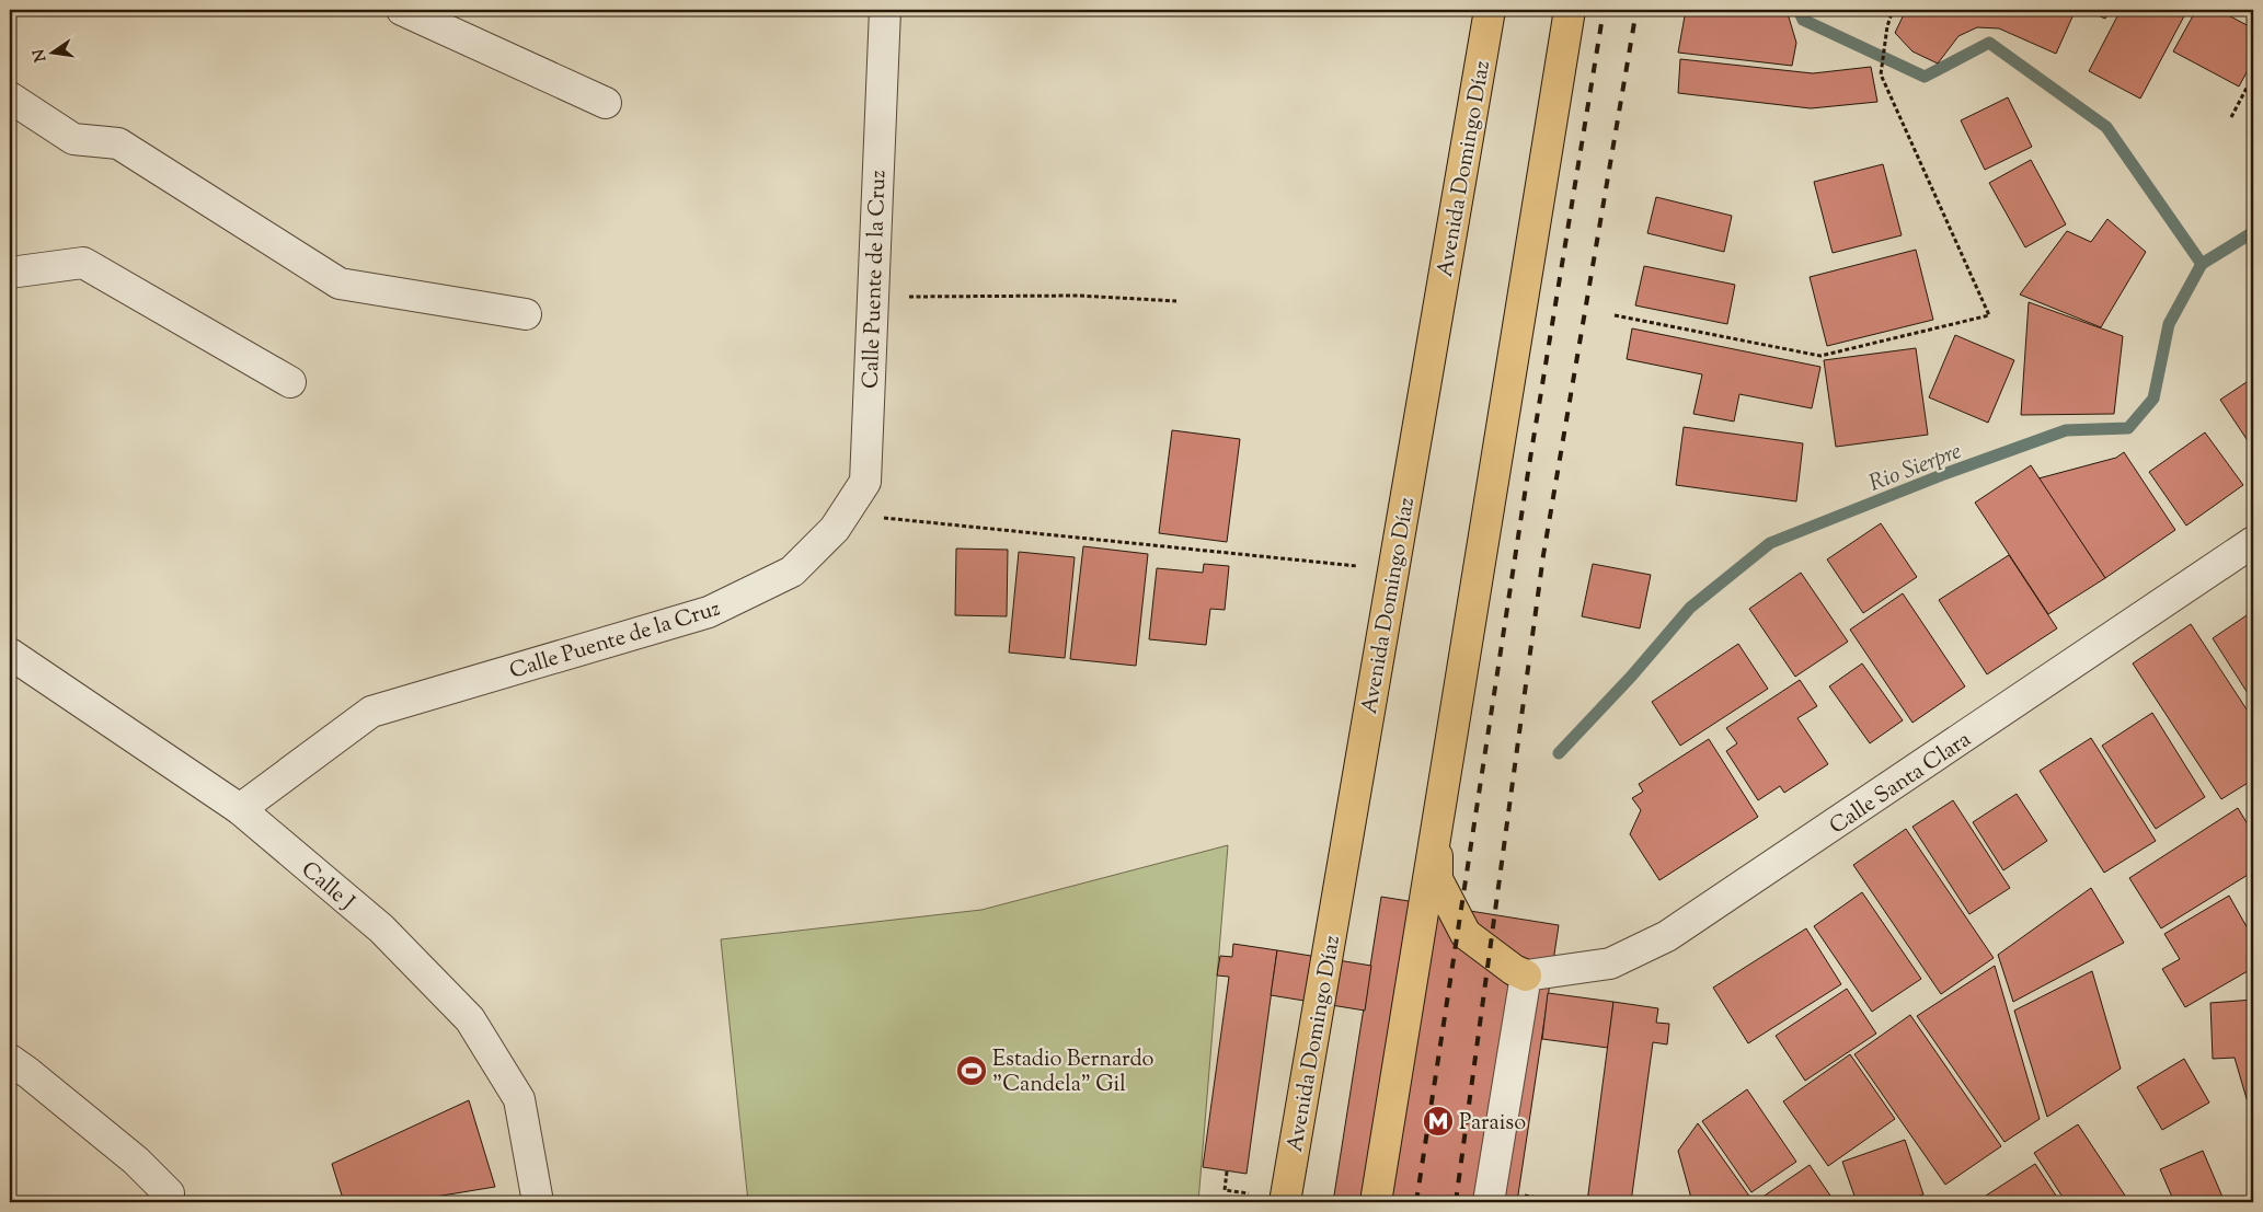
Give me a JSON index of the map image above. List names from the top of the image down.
{
  "streets": {
    "main road": ["Avenida Domingo Díaz"],
    "street": ["Calle Puente de la Cruz", "Calle Santa Clara", "Calle J"]
  },
  "crossings": [
    ["Calle Puente de la Cruz", "Calle J"]
  ],
  "water": ["Rio Sierpre"],
  "places": {
    "sports": ["Estadio Bernardo \"Candela\" Gil"],
    "metro station": ["Paraiso"]
  },
  "north": "left"
}
